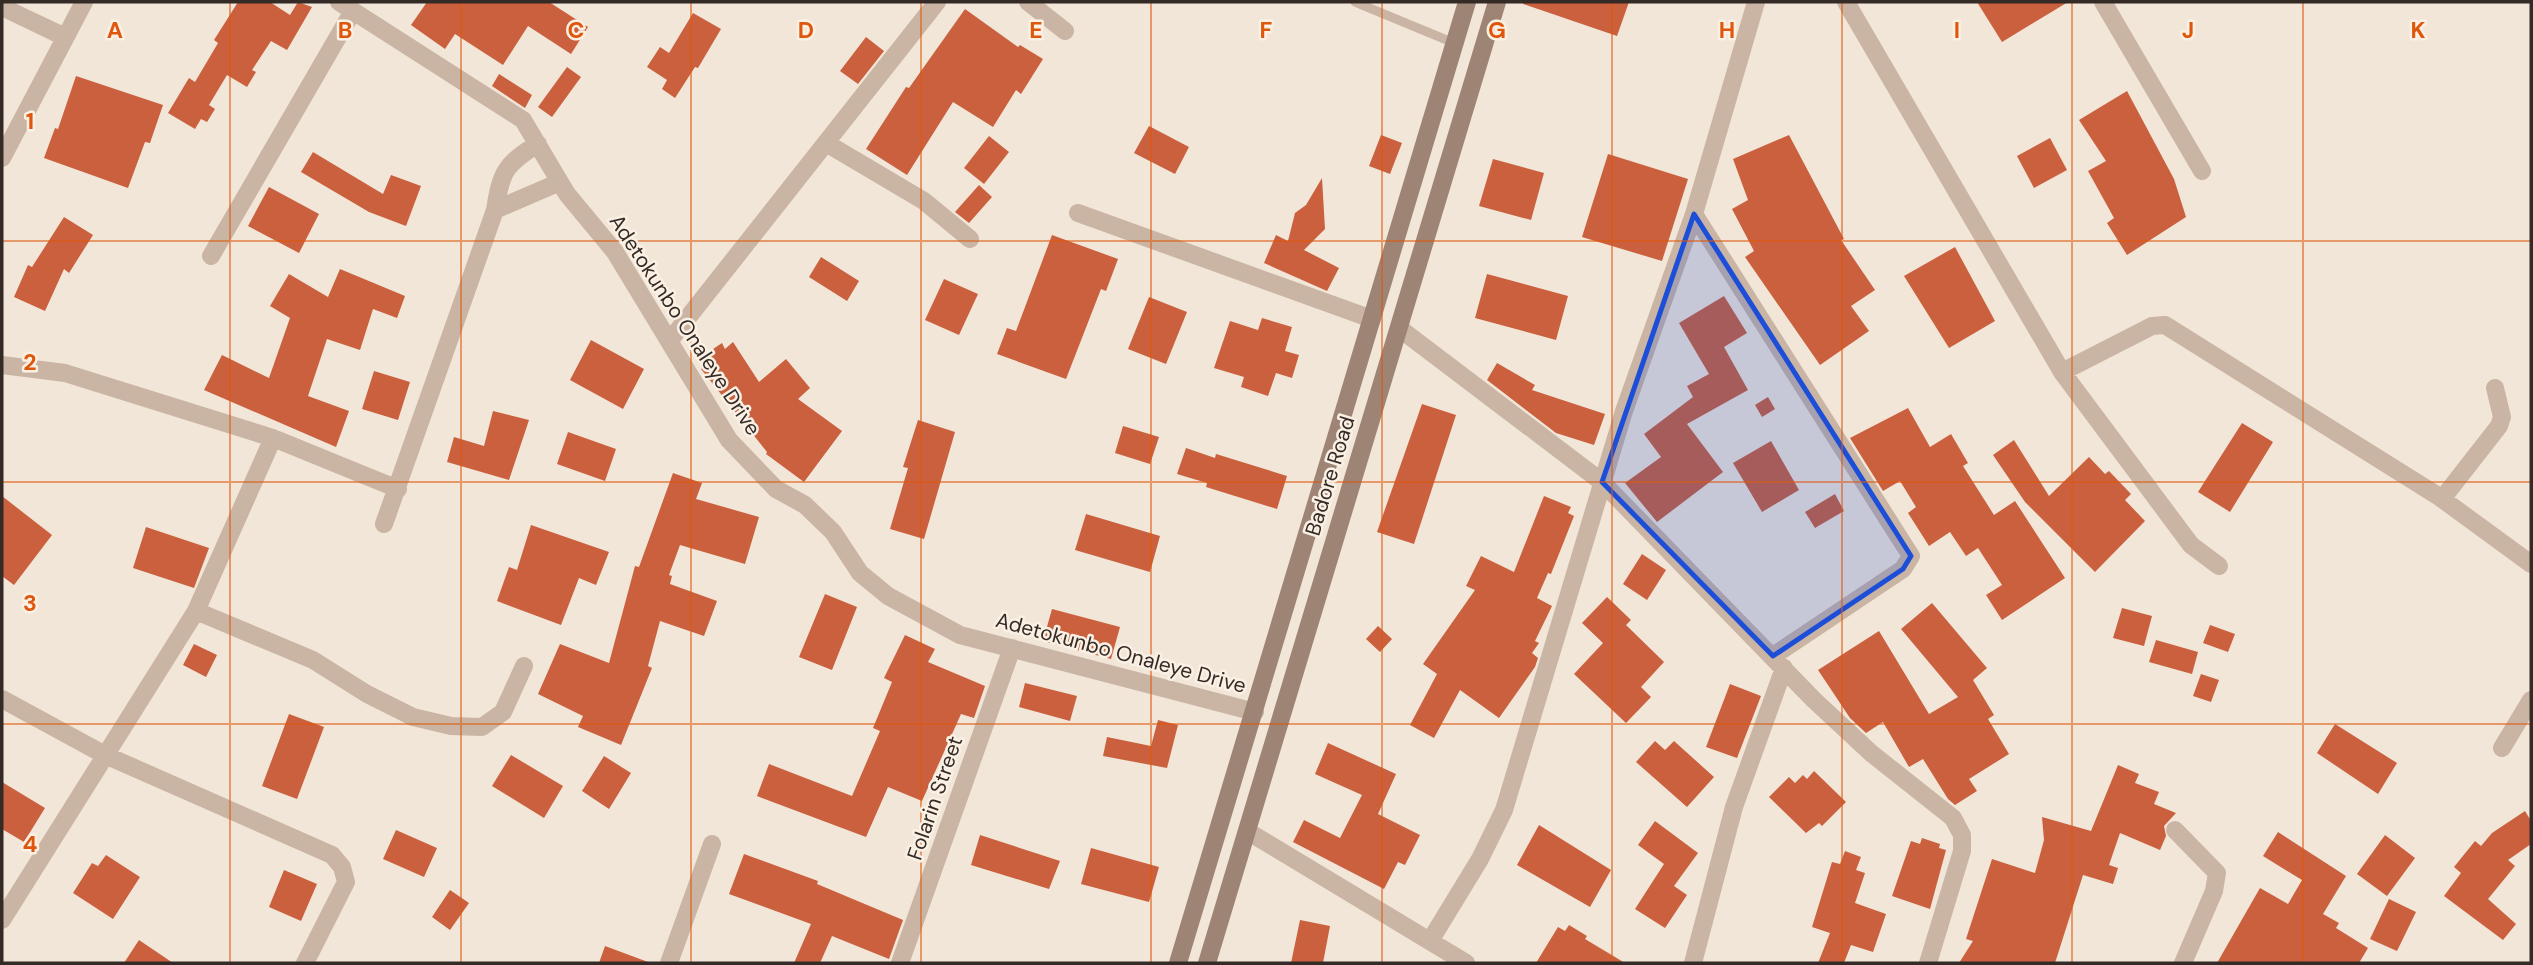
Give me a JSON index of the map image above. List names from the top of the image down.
{
  "streets": {
    "main road": ["Badore Road"],
    "street": ["Adetokunbo Onaleye Drive", "Folarin Street"]
  },
  "crossings": [
    ["Adetokunbo Onaleye Drive", "Badore Road"],
    ["Adetokunbo Onaleye Drive", "Folarin Street"]
  ],
  "grid": {
    "columns": [
      "A",
      "B",
      "C",
      "D",
      "E",
      "F",
      "G",
      "H",
      "I",
      "J",
      "K"
    ],
    "rows": [
      "1",
      "2",
      "3",
      "4"
    ]
  }
}
